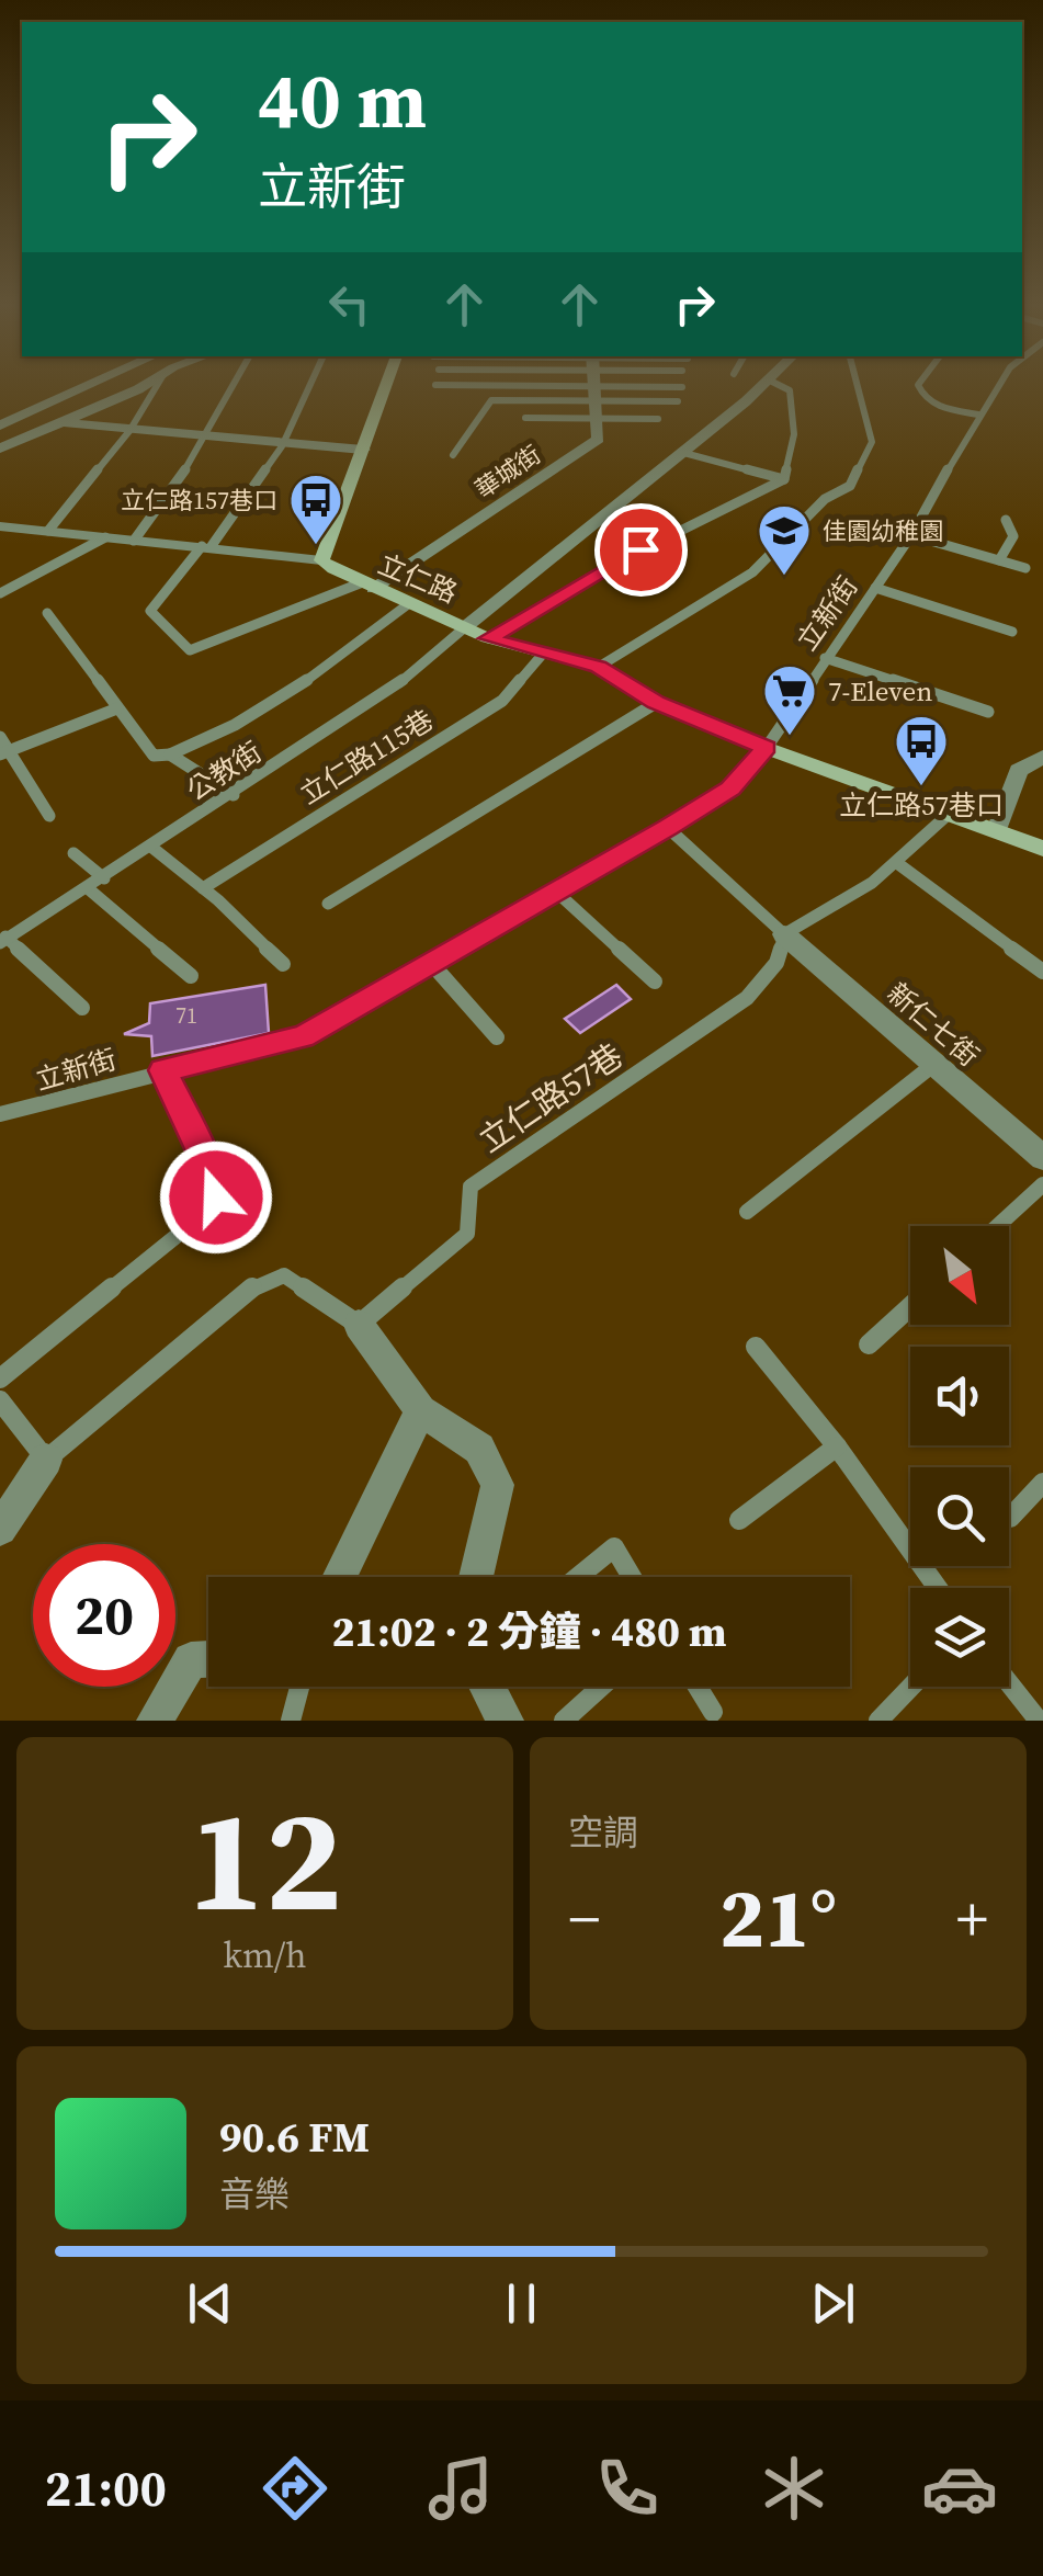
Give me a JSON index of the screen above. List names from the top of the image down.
{
  "streets": {
    "street": ["華城街", "立仁路", "新仁七街"],
    "lane": [
      "立新街",
      "立仁路115巷",
      "公教街",
      "立仁路57巷"
    ]
  },
  "crossings": [
    ["華城街", "立仁路"],
    ["立仁路", "立新街"],
    ["立仁路", "立仁路115巷"],
    ["立仁路", "公教街"],
    ["新仁七街", "立仁路57巷"]
  ],
  "places": {
    "bus stop": ["立仁路157巷口", "立仁路57巷口"],
    "school or university": ["佳園幼稚園"],
    "supermarket": ["7-Eleven"]
  },
  "house_numbers": ["71"],
  "north": "bottom right",
  "page": {
    "turn": ["40 m", "立新街"],
    "limit": "20",
    "trip": "21:02 · 2 分鐘 · 480 m",
    "tile": [
      ["12", "km/h"],
      "空調"
    ],
    "heat": ["−", "21°", "+"],
    "song": ["90.6 FM", "音樂"],
    "tabs": "21:00"
  }
}
